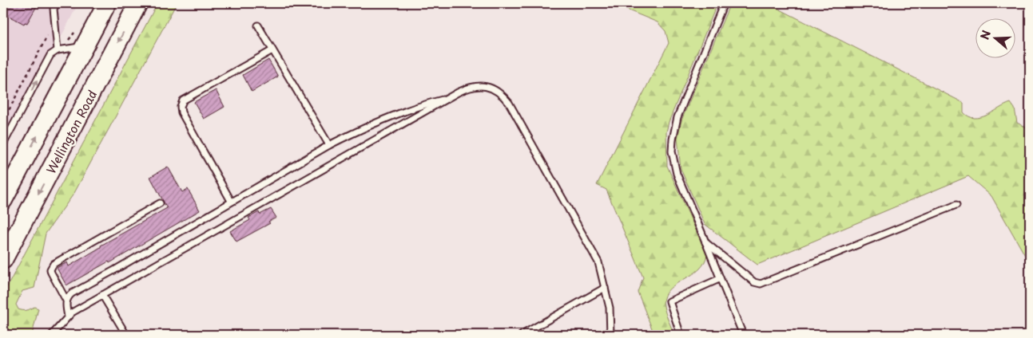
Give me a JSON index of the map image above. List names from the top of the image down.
{
  "streets": {
    "highway": ["Wellington Road"]
  },
  "north": "left"
}
